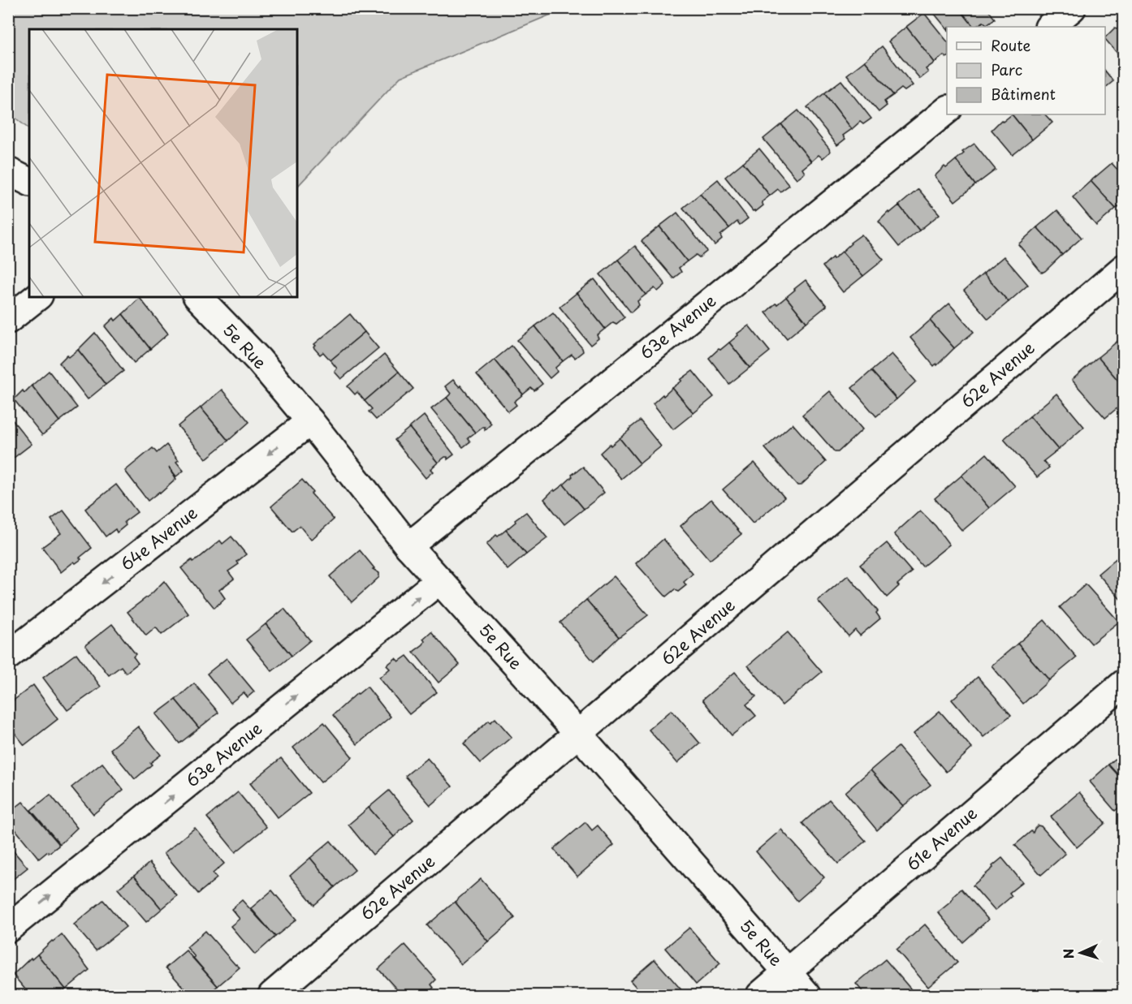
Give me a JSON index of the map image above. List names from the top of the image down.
{
  "streets": {
    "street": [
      "63e Avenue",
      "5e Rue",
      "62e Avenue",
      "64e Avenue",
      "61e Avenue"
    ]
  },
  "crossings": [
    ["63e Avenue", "5e Rue"],
    ["5e Rue", "62e Avenue"],
    ["5e Rue", "64e Avenue"],
    ["5e Rue", "61e Avenue"]
  ],
  "one_way": ["63e Avenue", "64e Avenue"],
  "legend": ["Route", "Parc", "Bâtiment"],
  "north": "left"
}
